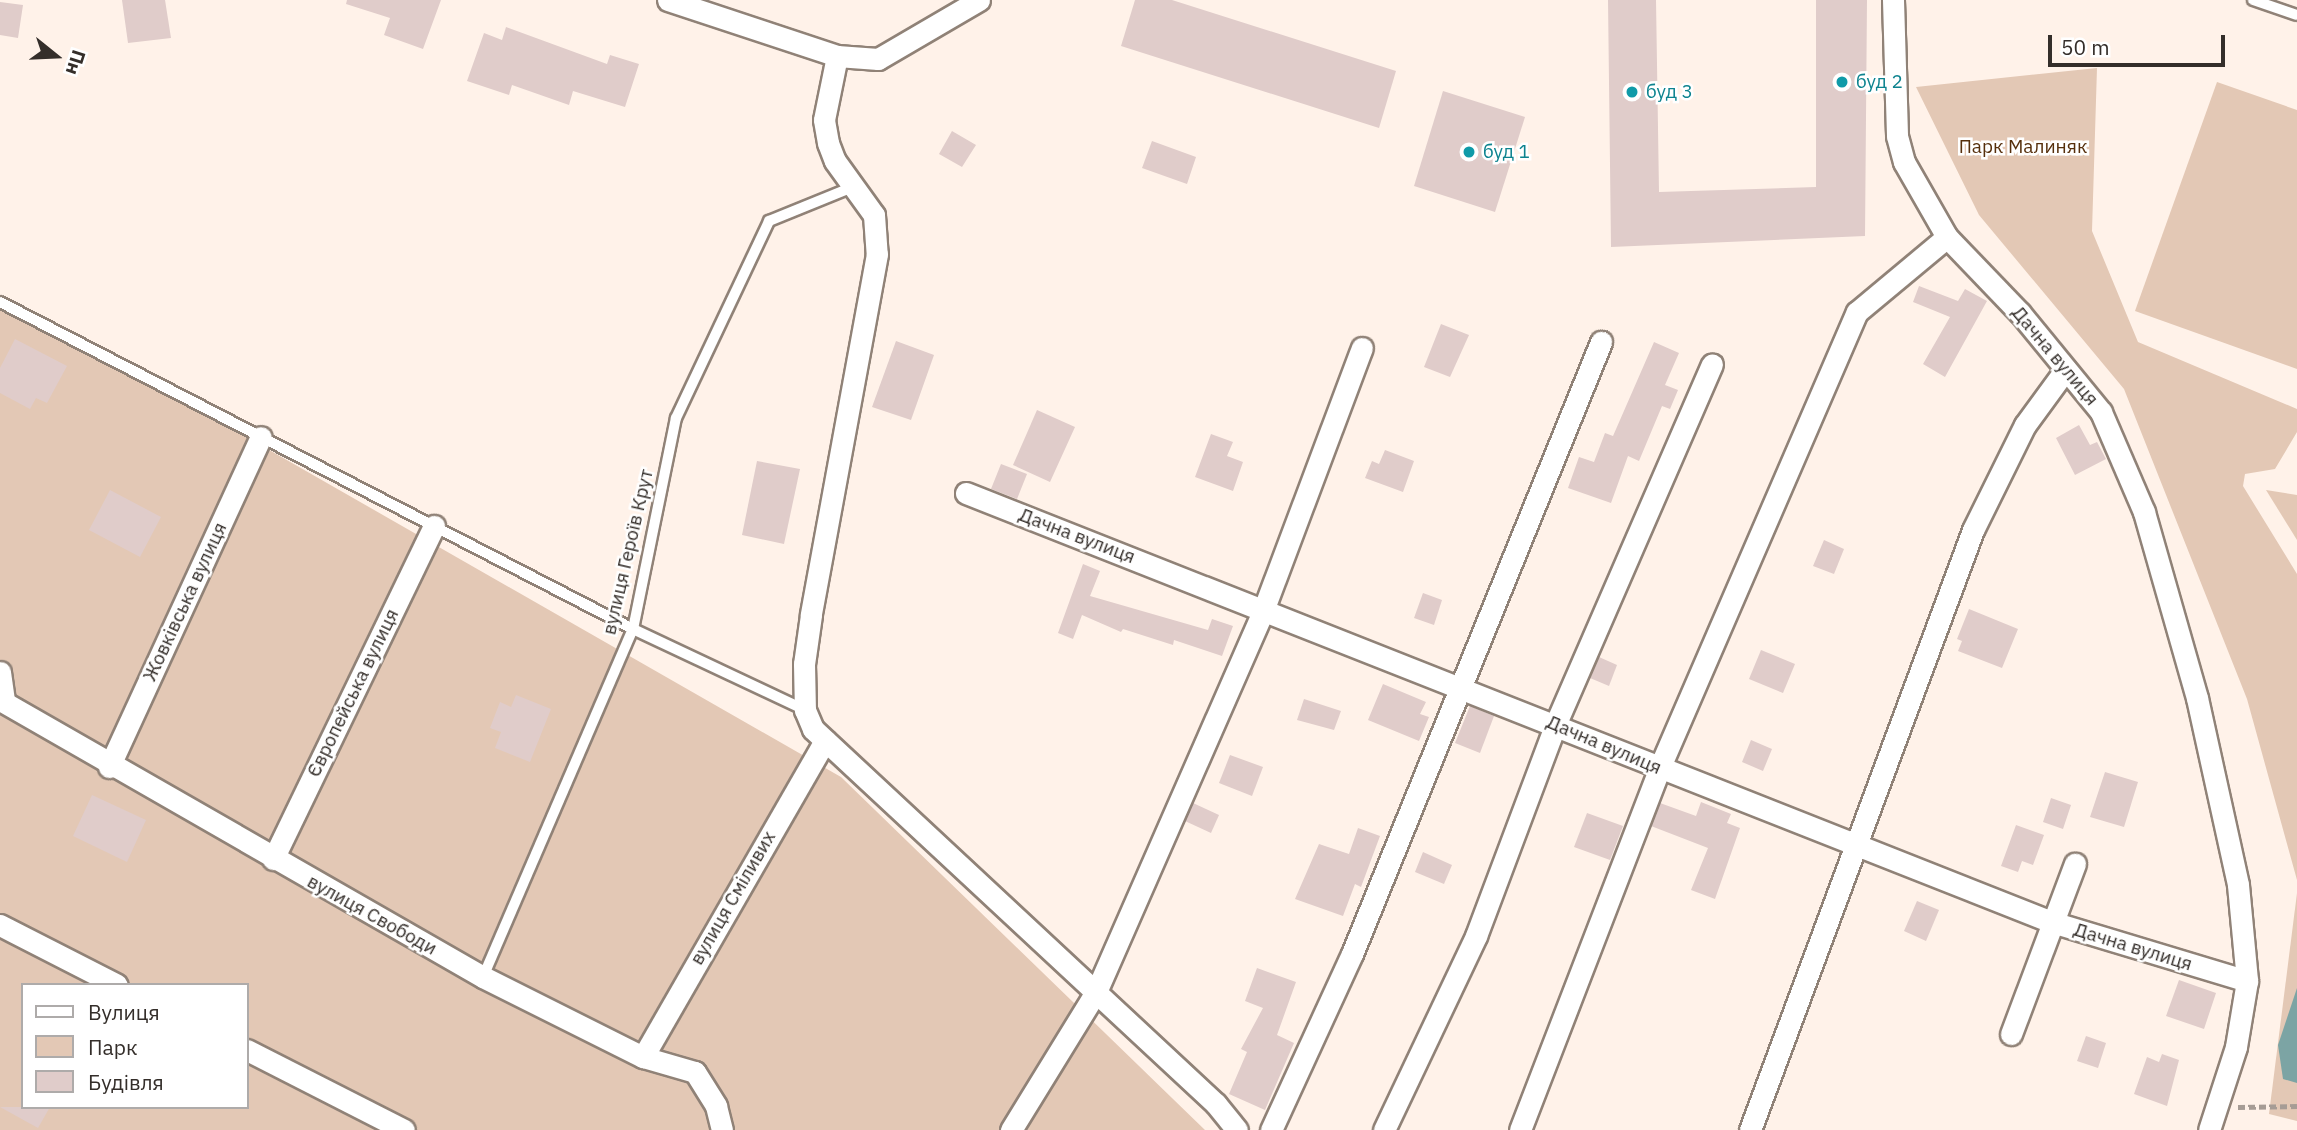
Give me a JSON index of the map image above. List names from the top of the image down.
{
  "streets": {
    "street": [
      "Дачна вулиця",
      "Жовківська вулиця",
      "Європейська вулиця",
      "вулиця Сміливих",
      "вулиця Свободи"
    ],
    "lane": ["вулиця Героїв Крут"]
  },
  "crossings": [
    ["вулиця Героїв Крут", "вулиця Свободи"],
    ["Жовківська вулиця", "вулиця Свободи"],
    ["Європейська вулиця", "вулиця Свободи"],
    ["вулиця Сміливих", "вулиця Свободи"]
  ],
  "parks": ["Парк Малиняк"],
  "places": ["буд 2", "буд 3", "буд 1"],
  "legend": ["Вулиця", "Парк", "Будівля"],
  "scale_bar": "50 m",
  "north": "right"
}
